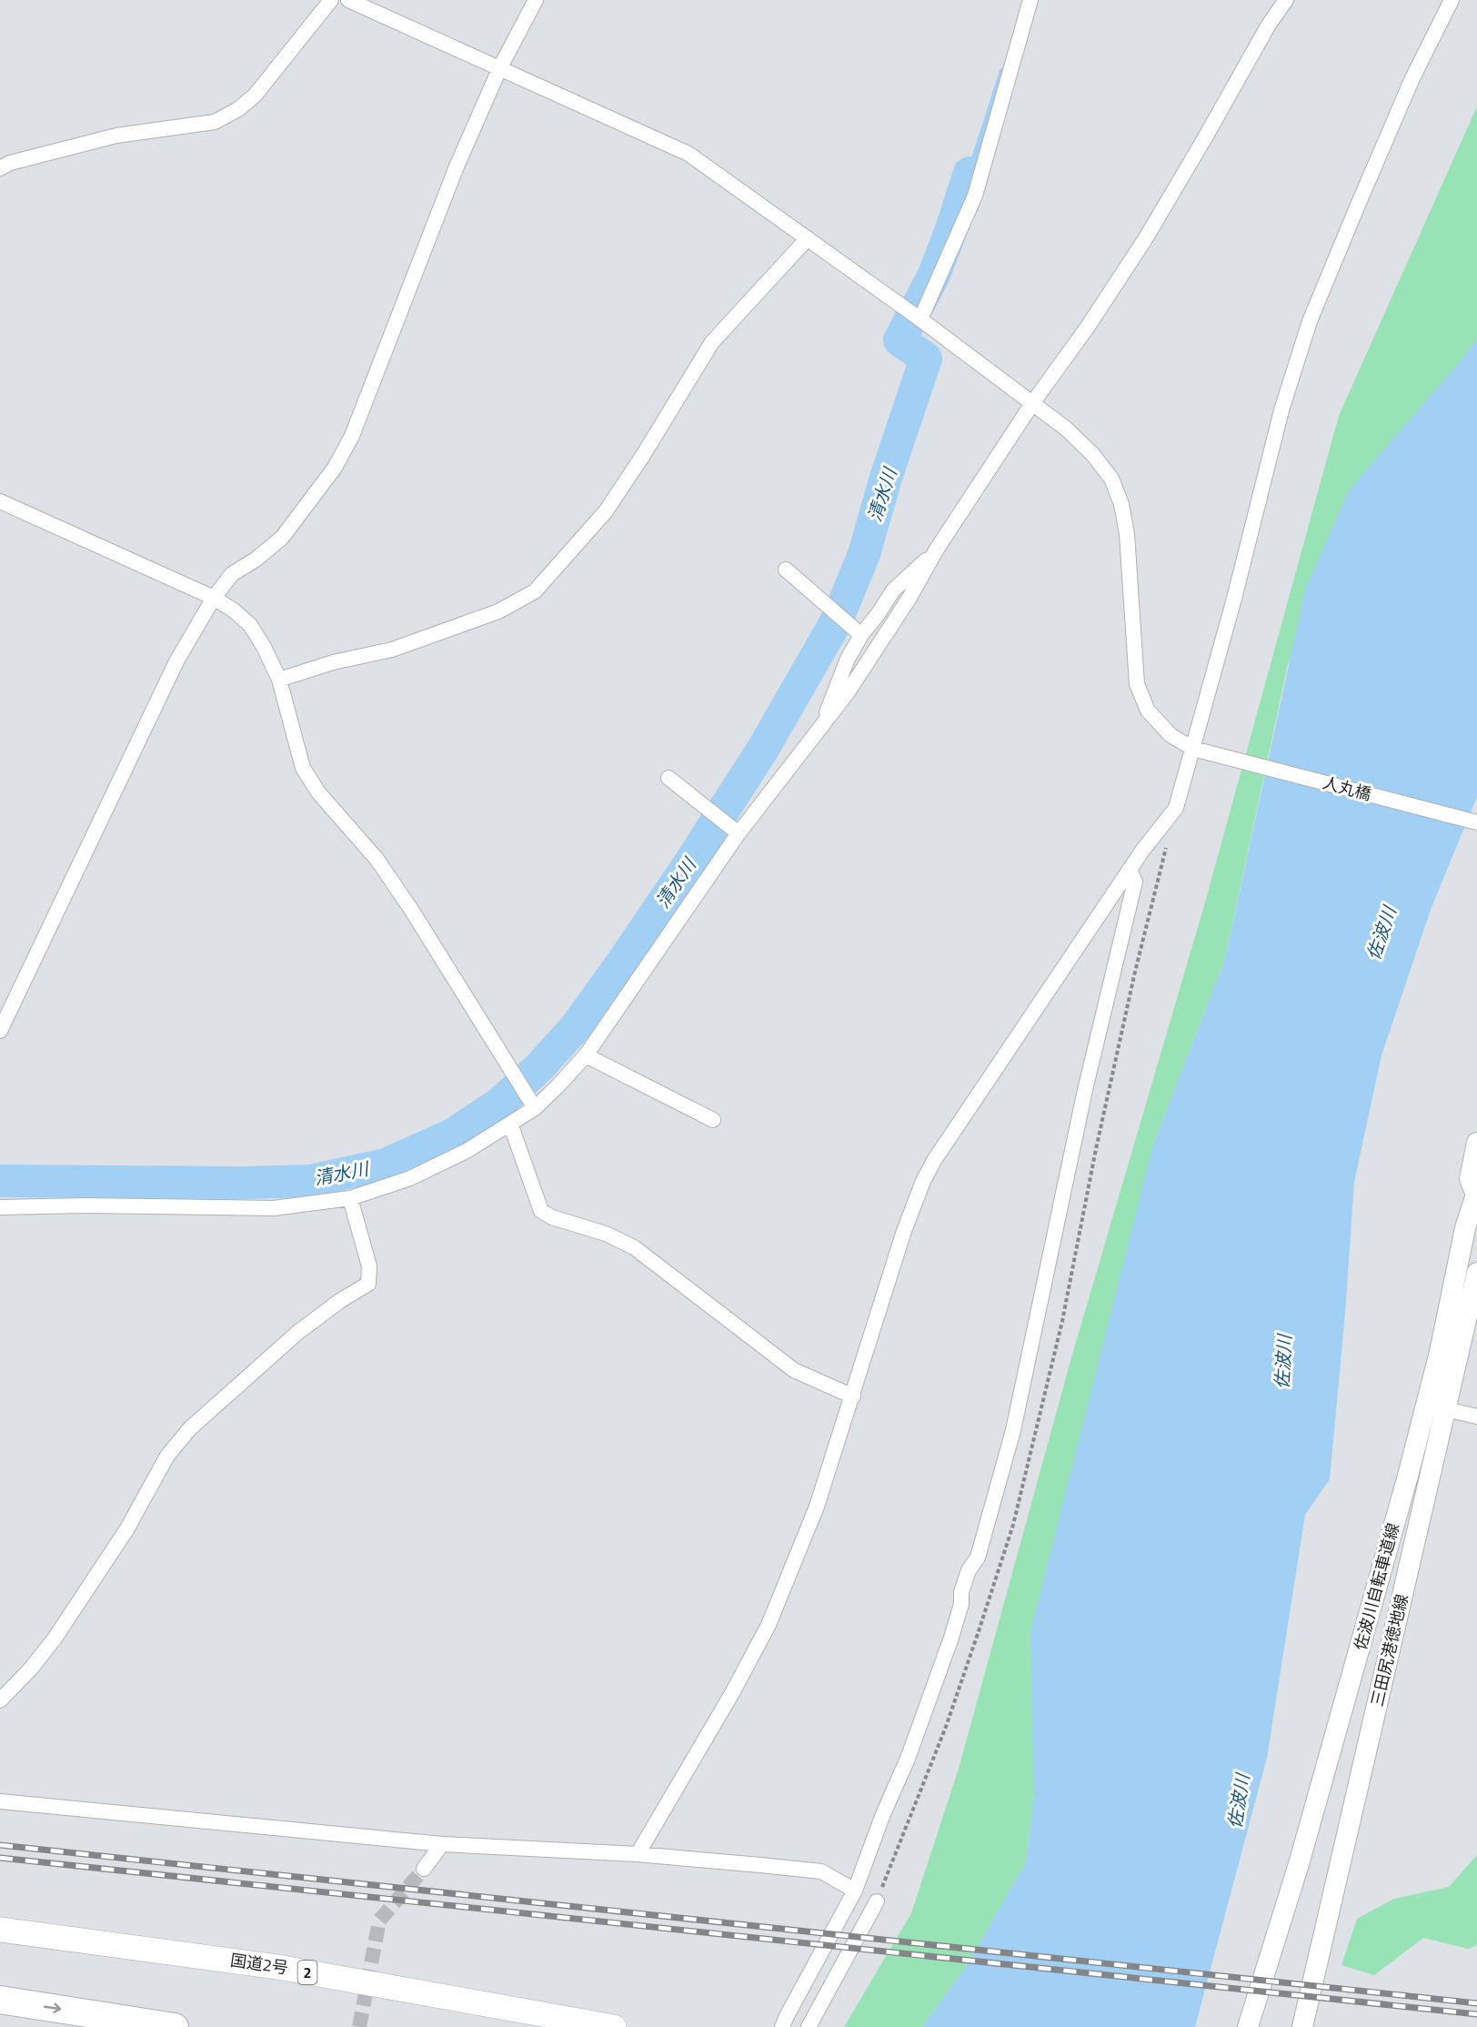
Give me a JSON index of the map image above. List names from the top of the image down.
{
  "streets": {
    "highway": ["国道2号", "2"],
    "main road": ["佐波川自転車道線", "三田尻港徳地線"],
    "street": ["人丸橋"]
  },
  "water": ["清水川", "佐波川"]
}
